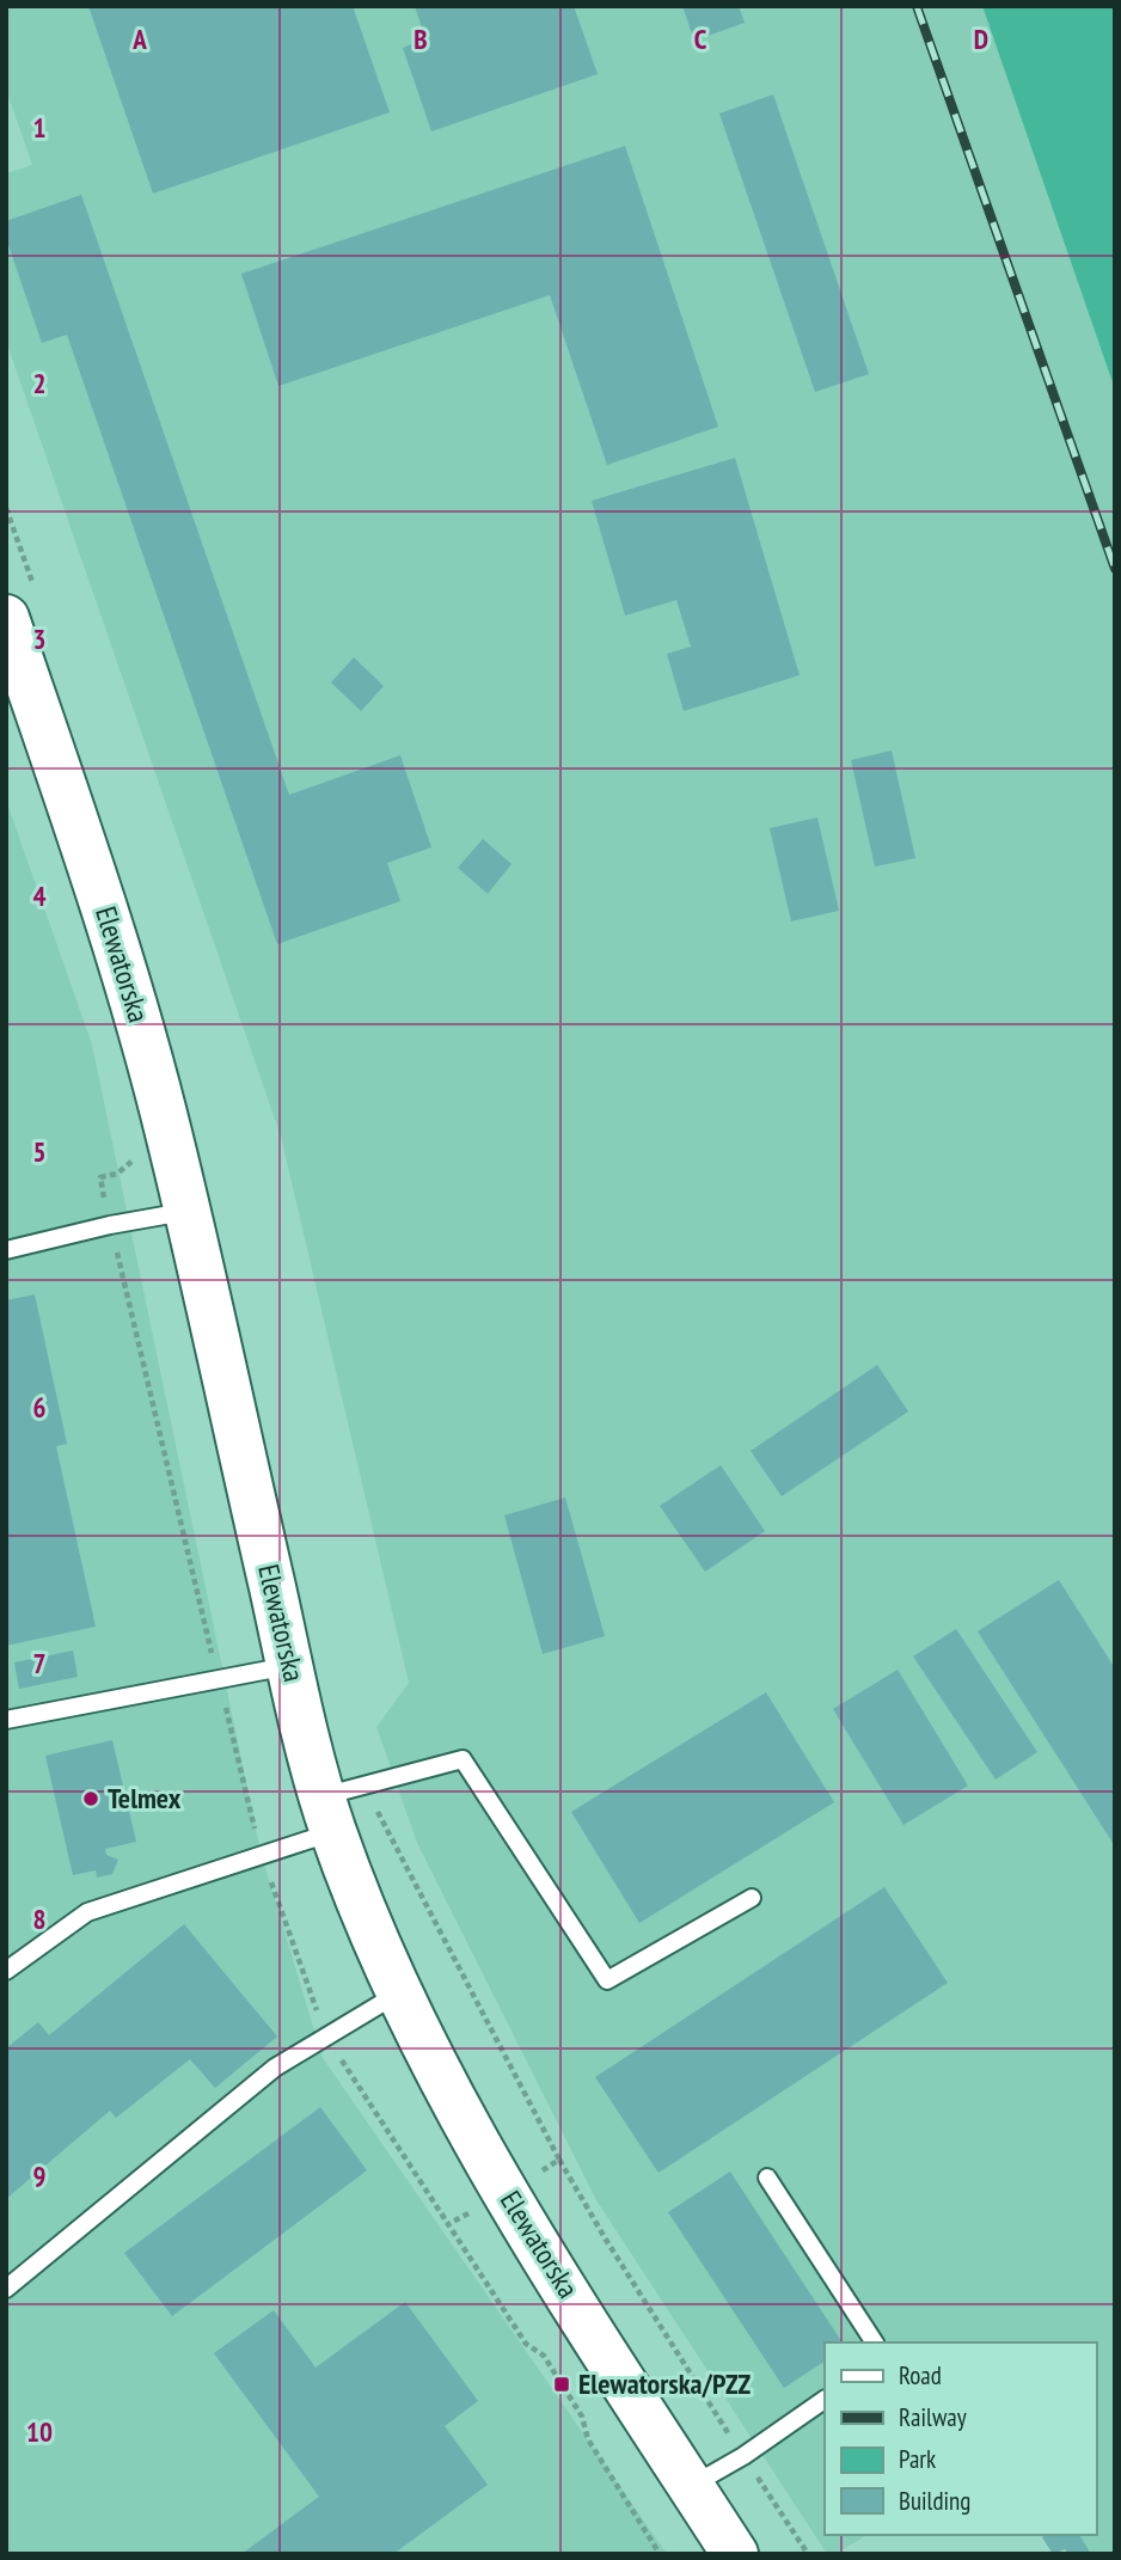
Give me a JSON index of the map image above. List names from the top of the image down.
{
  "streets": {
    "street": ["Elewatorska"]
  },
  "places": {
    "other": ["Telmex"],
    "transit": ["Elewatorska/PZZ"]
  },
  "legend": [
    "Road",
    "Railway",
    "Park",
    "Building"
  ],
  "grid": {
    "columns": [
      "A",
      "B",
      "C",
      "D"
    ],
    "rows": [
      "1",
      "2",
      "3",
      "4",
      "5",
      "6",
      "7",
      "8",
      "9",
      "10"
    ]
  }
}
